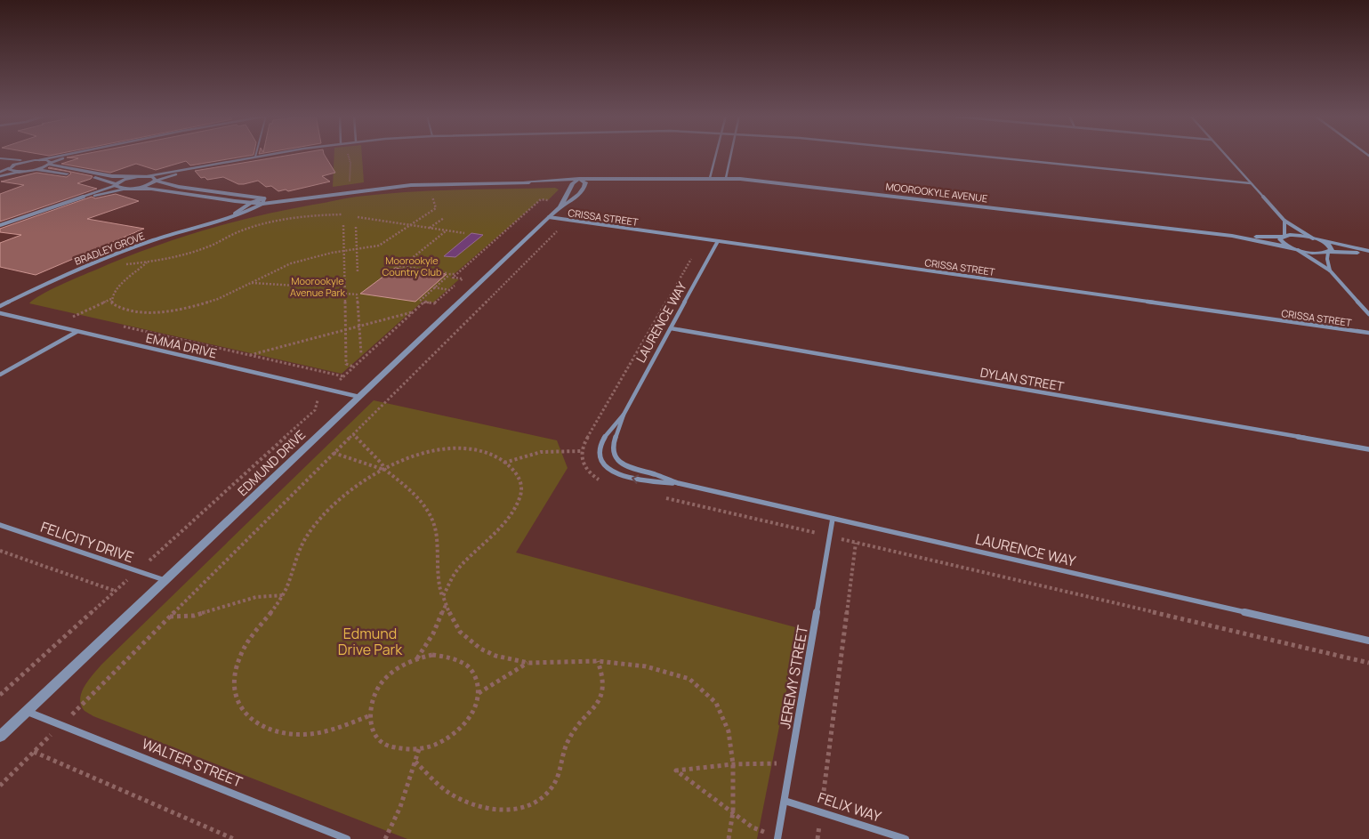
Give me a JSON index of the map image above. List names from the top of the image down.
{
  "streets": {
    "street": [
      "MOOROOKYLE AVENUE",
      "CRISSA STREET",
      "BRADLEY GROVE",
      "LAURENCE WAY",
      "EMMA DRIVE",
      "DYLAN STREET",
      "EDMUND DRIVE",
      "FELICITY DRIVE",
      "JEREMY STREET",
      "WALTER STREET",
      "FELIX WAY"
    ]
  },
  "crossings": [
    ["MOOROOKYLE AVENUE", "BRADLEY GROVE"],
    ["MOOROOKYLE AVENUE", "EDMUND DRIVE"],
    ["CRISSA STREET", "LAURENCE WAY"],
    ["CRISSA STREET", "EDMUND DRIVE"],
    ["LAURENCE WAY", "DYLAN STREET"],
    ["LAURENCE WAY", "JEREMY STREET"],
    ["EMMA DRIVE", "EDMUND DRIVE"],
    ["EDMUND DRIVE", "FELICITY DRIVE"],
    ["EDMUND DRIVE", "WALTER STREET"],
    ["JEREMY STREET", "FELIX WAY"]
  ],
  "parks": ["Moorookyle Country Club", "Moorookyle Avenue Park", "Edmund Drive Park"]
}
